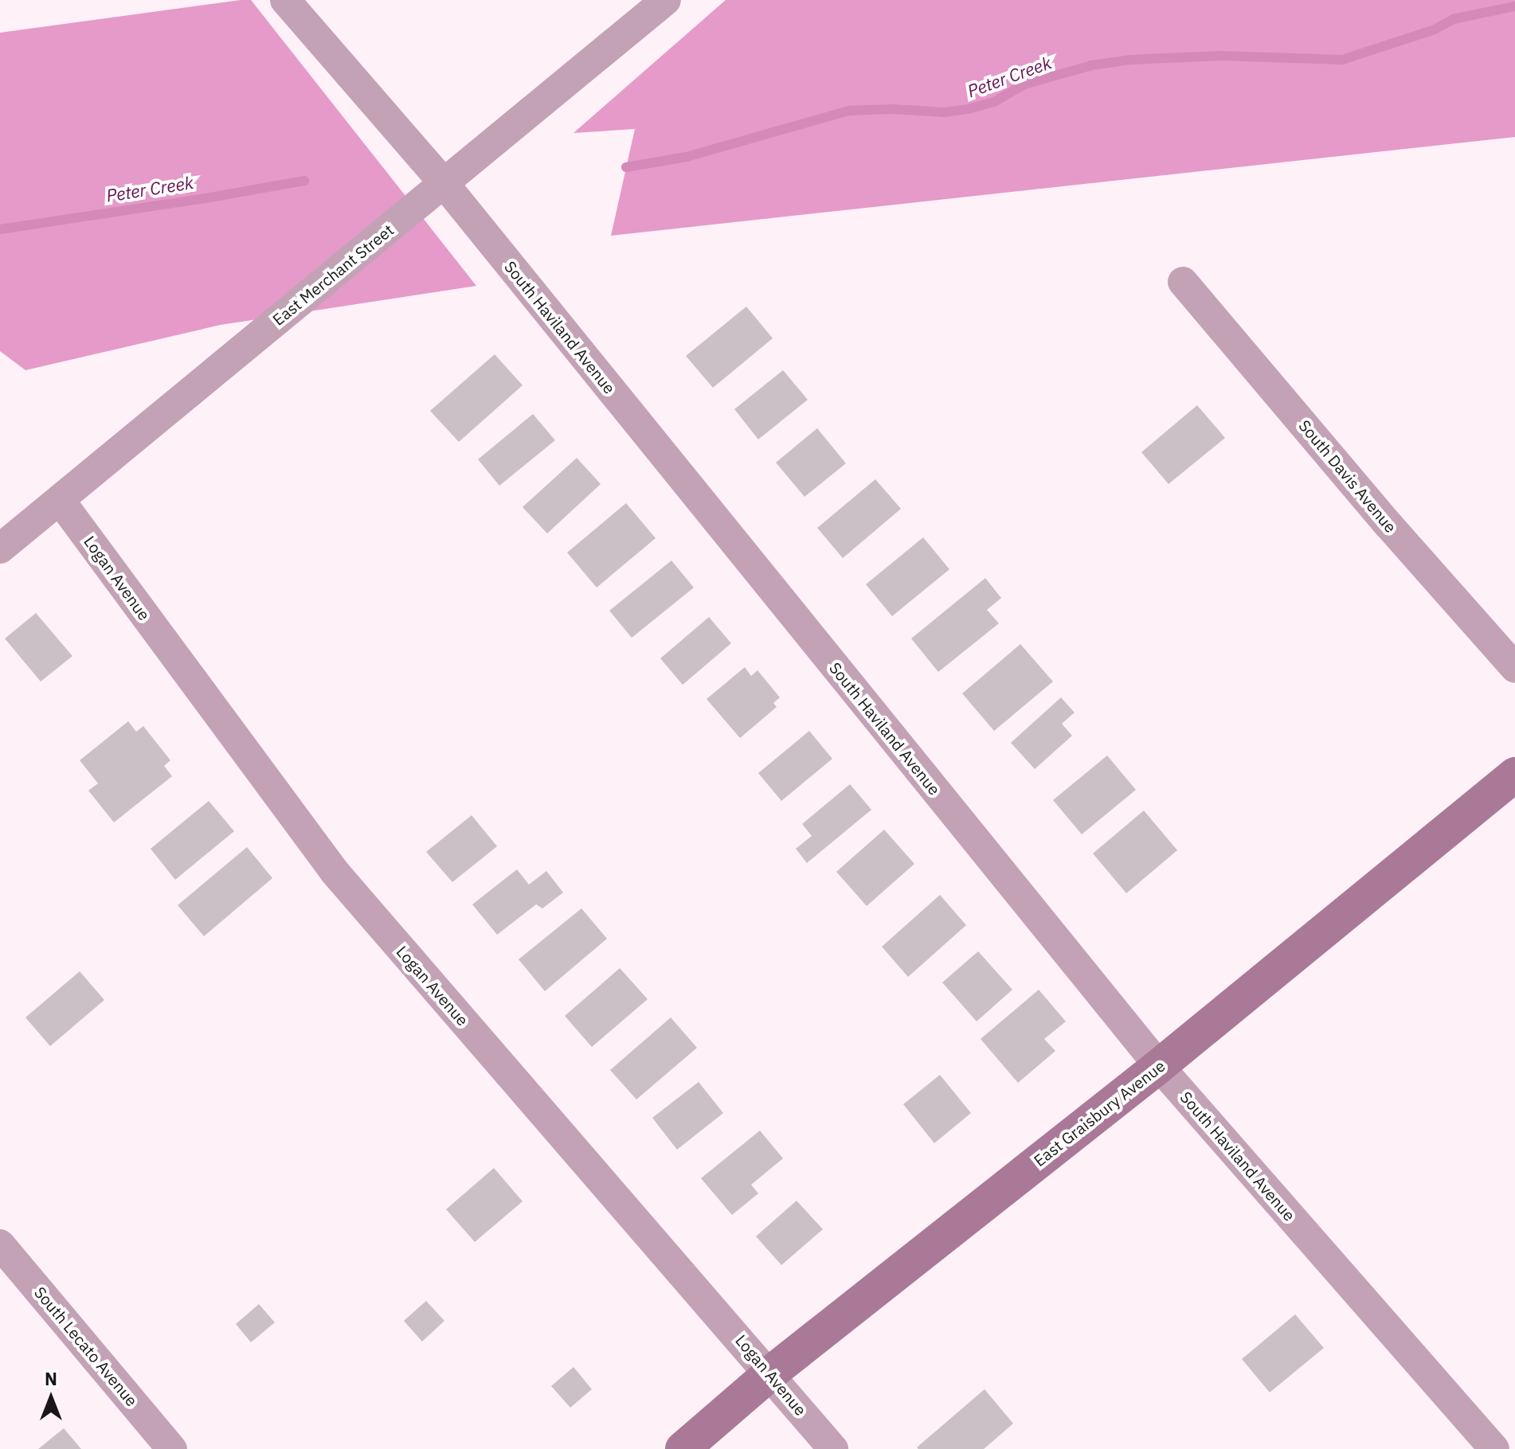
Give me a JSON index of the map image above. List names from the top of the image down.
{
  "streets": {
    "street": [
      "East Merchant Street",
      "South Haviland Avenue",
      "South Davis Avenue",
      "Logan Avenue",
      "East Graisbury Avenue",
      "South Lecato Avenue"
    ]
  },
  "crossings": [
    ["East Merchant Street", "South Haviland Avenue"],
    ["East Merchant Street", "Logan Avenue"],
    ["South Haviland Avenue", "East Graisbury Avenue"],
    ["Logan Avenue", "East Graisbury Avenue"]
  ],
  "water": ["Peter Creek"],
  "north": "top"
}
